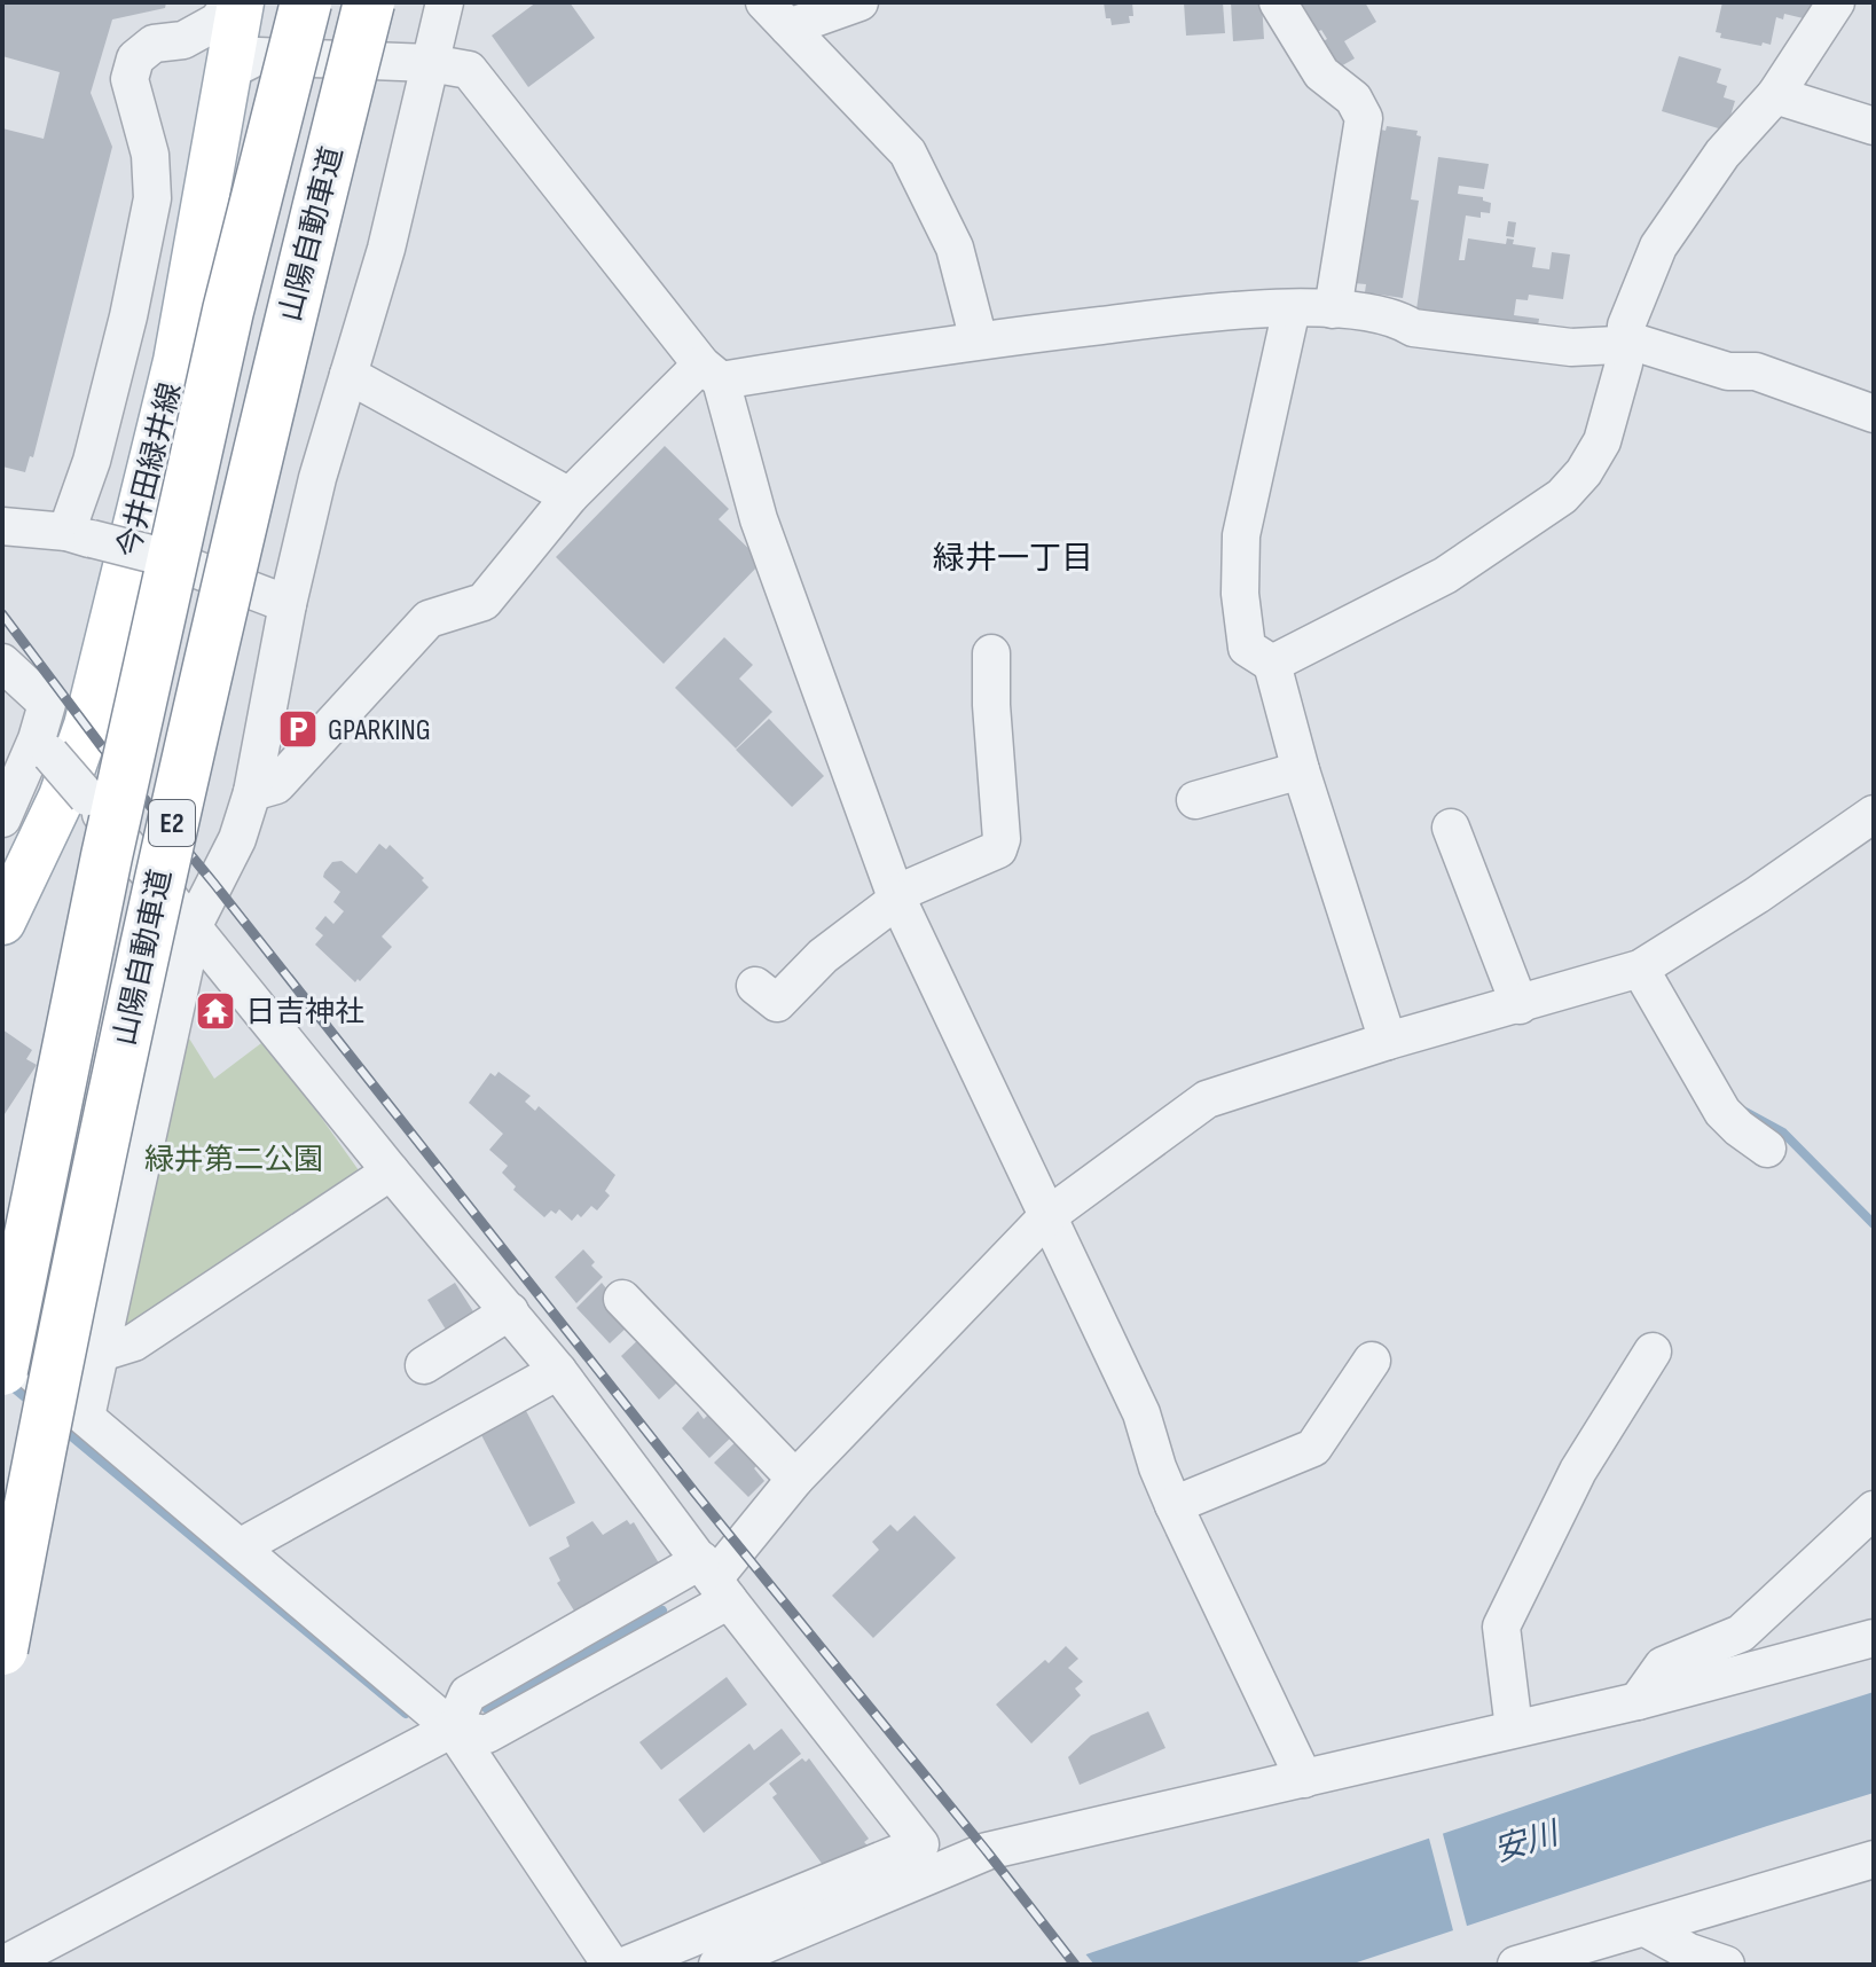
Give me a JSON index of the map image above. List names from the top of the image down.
{
  "streets": {
    "highway": ["山陽自動車道", "E2"],
    "main road": ["今井田緑井線"]
  },
  "districts": ["緑井一丁目"],
  "water": ["安川"],
  "parks": ["緑井第二公園"],
  "places": {
    "parking": ["GPARKING"],
    "temple": ["日吉神社"]
  }
}
